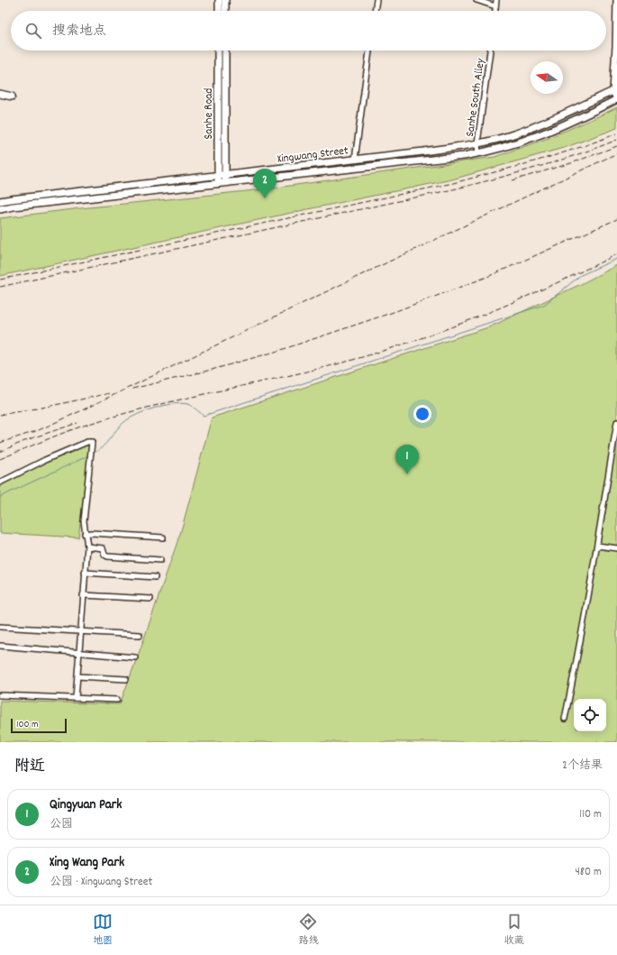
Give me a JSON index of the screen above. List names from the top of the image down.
{
  "streets": {
    "main road": ["Sanhe Road", "Xingwang Street"],
    "street": ["Sanhe South Alley"]
  },
  "crossings": [
    ["Sanhe South Alley", "Xingwang Street"],
    ["Sanhe Road", "Xingwang Street"]
  ],
  "scale_bar": "100 m",
  "north": "left",
  "page": {
    "search": "搜索地点",
    "pins": ["2", "1"],
    "scale": "100 m",
    "heading": ["附近", "2个结果"],
    "list": [
      {
        "mark": "1",
        "name": "Qingyuan Park",
        "note": "公园",
        "value": "110 m"
      },
      {
        "mark": "2",
        "name": "Xing Wang Park",
        "note": "公园 · Xingwang Street",
        "value": "480 m"
      }
    ],
    "nav": ["地图", "路线", "收藏"]
  }
}
